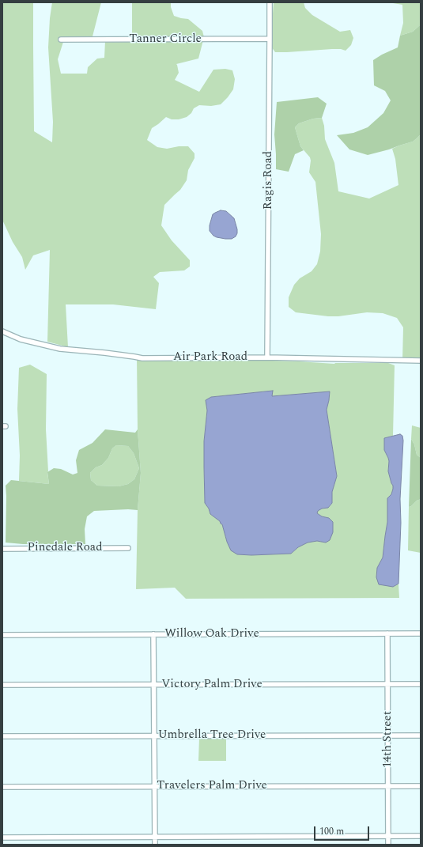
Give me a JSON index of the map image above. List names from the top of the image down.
{
  "streets": {
    "street": [
      "Tanner Circle",
      "Ragis Road",
      "Air Park Road",
      "Pinedale Road",
      "Willow Oak Drive",
      "Victory Palm Drive",
      "Umbrella Tree Drive",
      "14th Street",
      "Travelers Palm Drive"
    ]
  },
  "crossings": [
    ["Tanner Circle", "Ragis Road"],
    ["Ragis Road", "Air Park Road"],
    ["Willow Oak Drive", "14th Street"],
    ["Victory Palm Drive", "14th Street"],
    ["Umbrella Tree Drive", "14th Street"],
    ["14th Street", "Travelers Palm Drive"]
  ],
  "scale_bar": "100 m"
}
